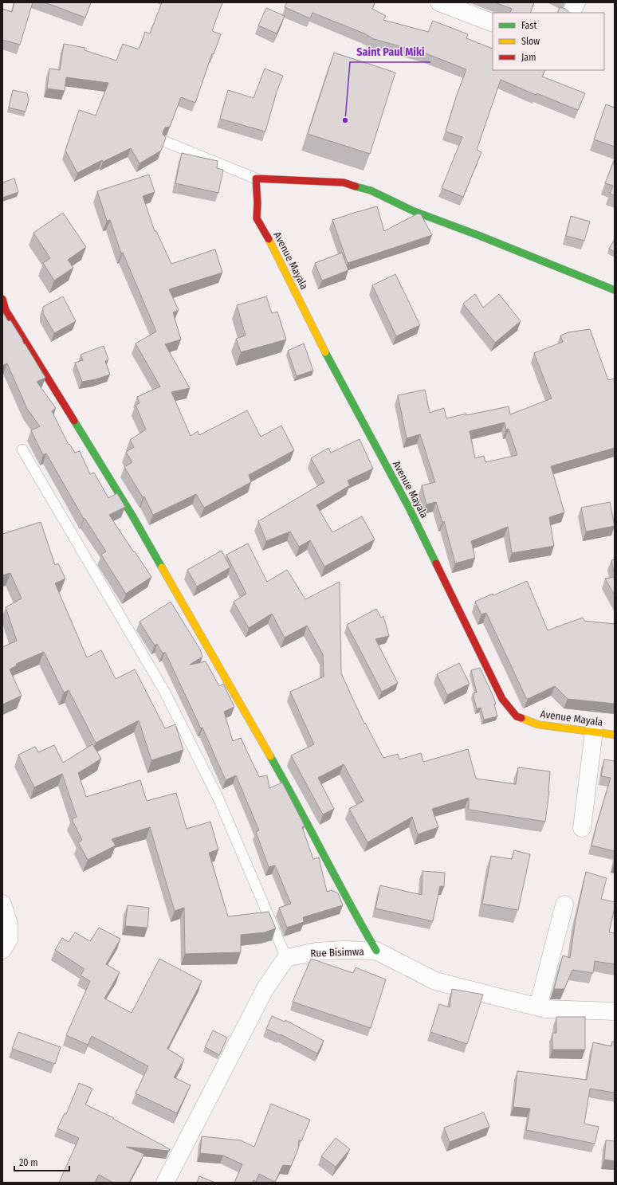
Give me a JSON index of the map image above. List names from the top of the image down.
{
  "streets": {
    "street": ["Avenue Mayala", "Rue Bisimwa"]
  },
  "places": ["Saint Paul Miki"],
  "legend": ["Fast", "Slow", "Jam"],
  "scale_bar": "20 m"
}
